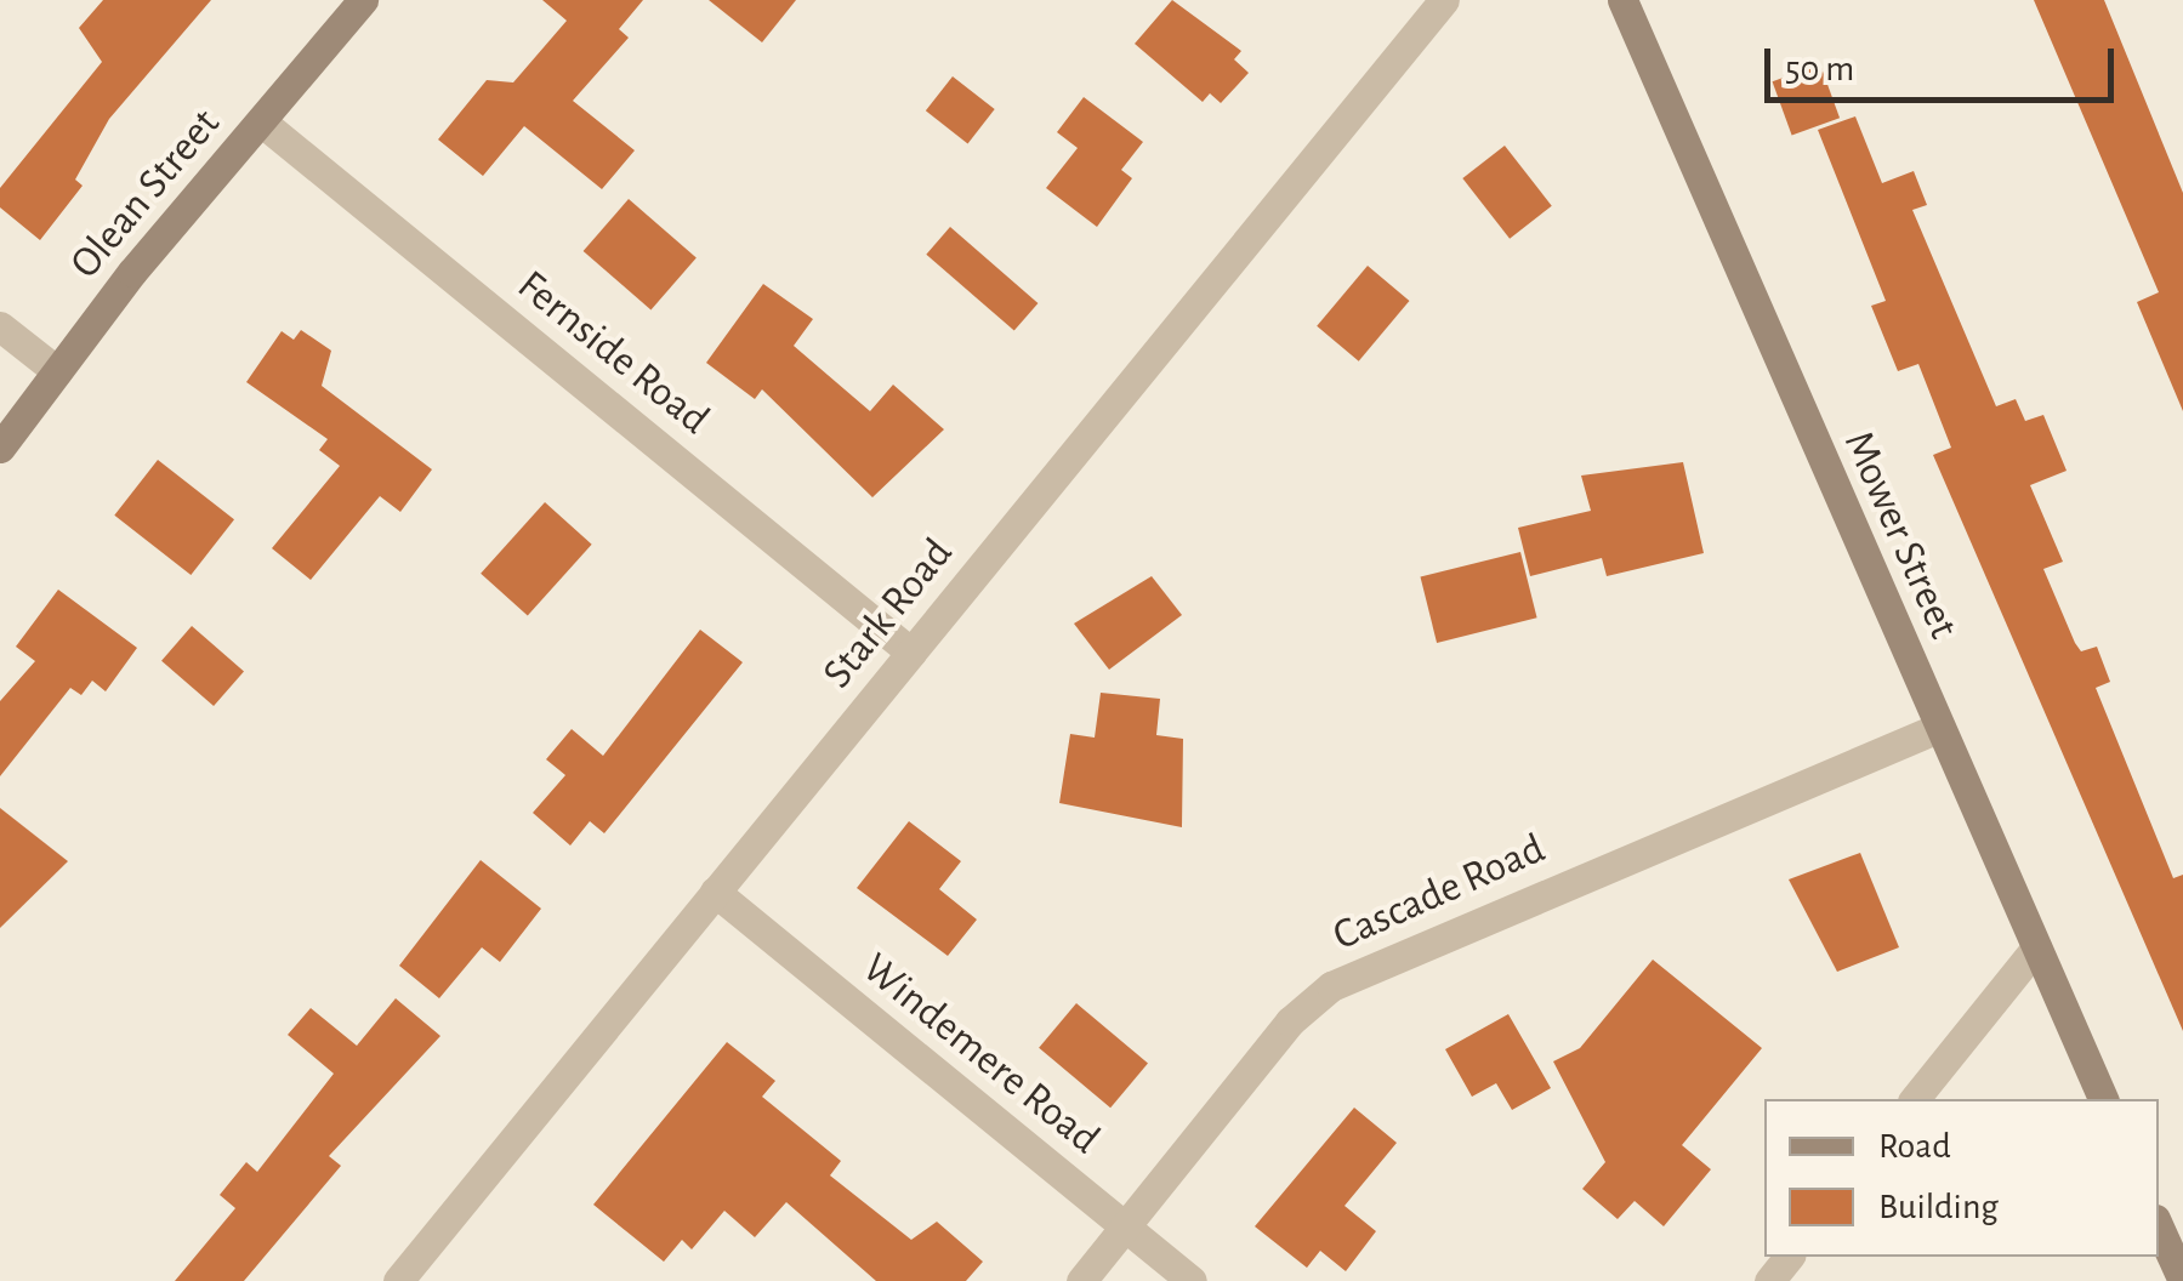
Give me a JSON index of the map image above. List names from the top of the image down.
{
  "streets": {
    "street": [
      "Olean Street",
      "Fernside Road",
      "Mower Street",
      "Stark Road",
      "Cascade Road",
      "Windemere Road"
    ]
  },
  "crossings": [
    ["Olean Street", "Fernside Road"],
    ["Fernside Road", "Stark Road"],
    ["Mower Street", "Cascade Road"],
    ["Stark Road", "Windemere Road"],
    ["Cascade Road", "Windemere Road"]
  ],
  "legend": ["Road", "Building"],
  "scale_bar": "50 m"
}
